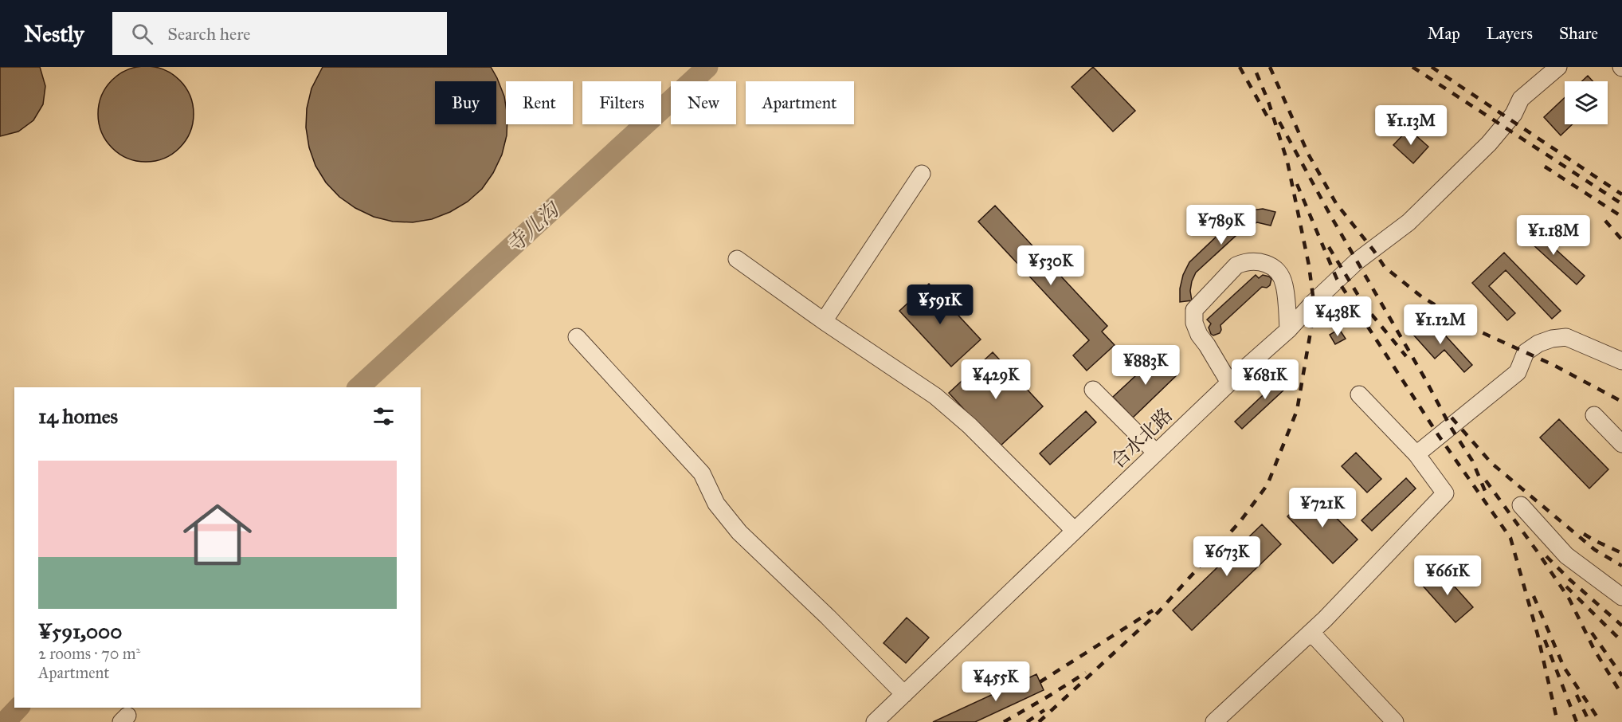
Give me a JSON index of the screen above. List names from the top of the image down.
{
  "streets": {
    "street": ["合水北路"]
  },
  "water": ["寺儿沟"],
  "page": {
    "header": "Nestly",
    "search": "Search here",
    "nav": ["Map", "Layers", "Share"],
    "chip": [
      "Buy",
      "Rent",
      "Filters",
      "New",
      "Apartment"
    ],
    "price": [
      "¥1.13M",
      "¥789K",
      "¥1.18M",
      "¥530K",
      "¥591K",
      "¥438K",
      "¥1.12M",
      "¥883K",
      "¥429K",
      "¥681K",
      "¥721K",
      "¥673K",
      "¥661K",
      "¥455K"
    ],
    "heading": "14 homes",
    "list": [
      {
        "name": "¥591,000",
        "note": "2 rooms · 70 m² · Apartment"
      }
    ]
  }
}
